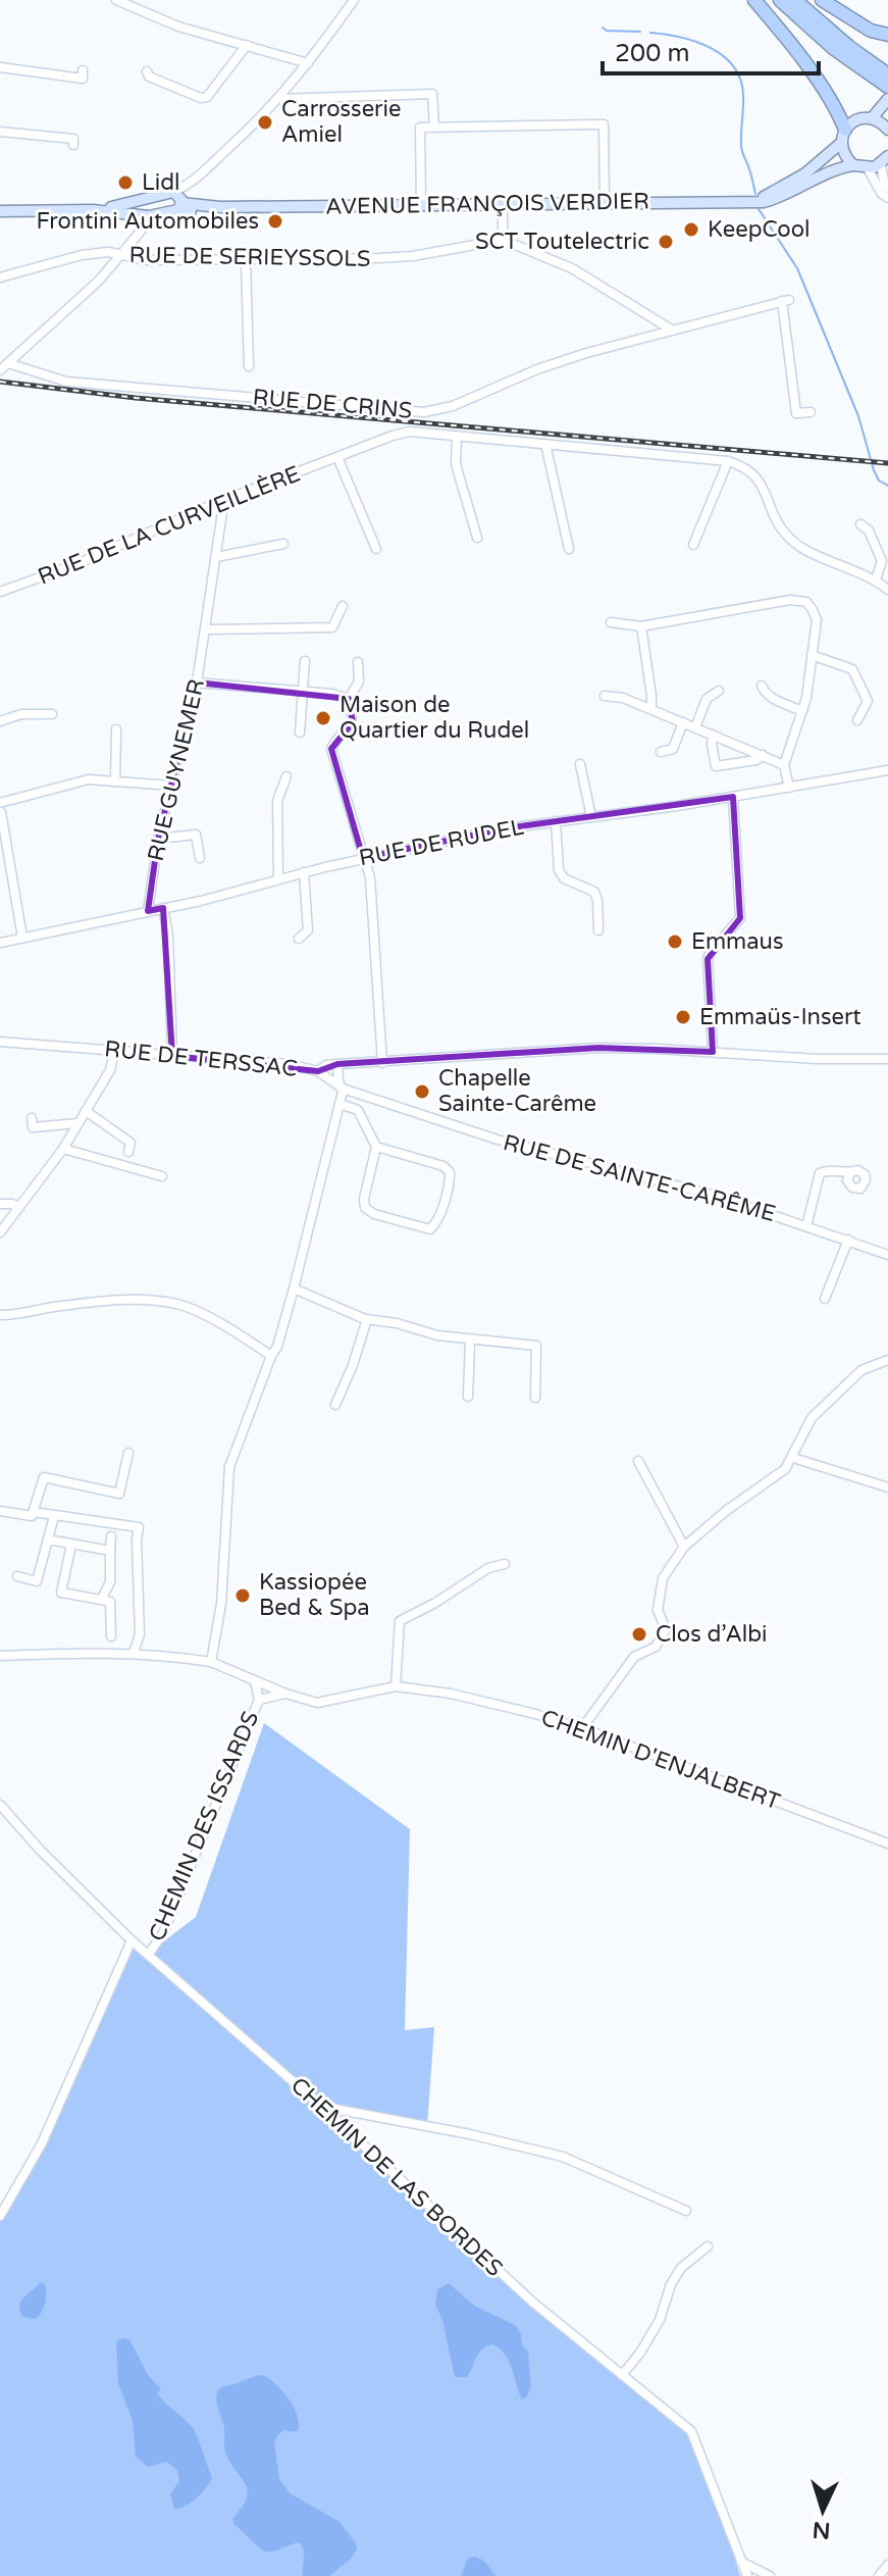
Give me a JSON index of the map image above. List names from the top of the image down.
{
  "streets": {
    "main road": ["AVENUE FRANÇOIS VERDIER"],
    "street": [
      "RUE DE SERIEYSSOLS",
      "RUE DE CRINS",
      "RUE DE LA CURVEILLÈRE",
      "RUE GUYNEMER",
      "RUE DE RUDEL",
      "RUE DE TERSSAC",
      "RUE DE SAINTE-CARÊME",
      "CHEMIN D'ENJALBERT",
      "CHEMIN DES ISSARDS",
      "CHEMIN DE LAS BORDES"
    ]
  },
  "crossings": [
    ["RUE DE LA CURVEILLÈRE", "RUE GUYNEMER"],
    ["RUE GUYNEMER", "RUE DE RUDEL"],
    ["RUE DE TERSSAC", "RUE DE SAINTE-CARÊME"],
    ["CHEMIN D'ENJALBERT", "CHEMIN DES ISSARDS"],
    ["CHEMIN DES ISSARDS", "CHEMIN DE LAS BORDES"]
  ],
  "places": [
    "Carrosserie Amiel",
    "Lidl",
    "Frontini Automobiles",
    "KeepCool",
    "SCT Toutelectric",
    "Maison de Quartier du Rudel",
    "Emmaus",
    "Emmaüs-Insert",
    "Chapelle Sainte-Carême",
    "Kassiopée Bed & Spa",
    "Clos d’Albi"
  ],
  "scale_bar": "200 m",
  "north": "bottom"
}
